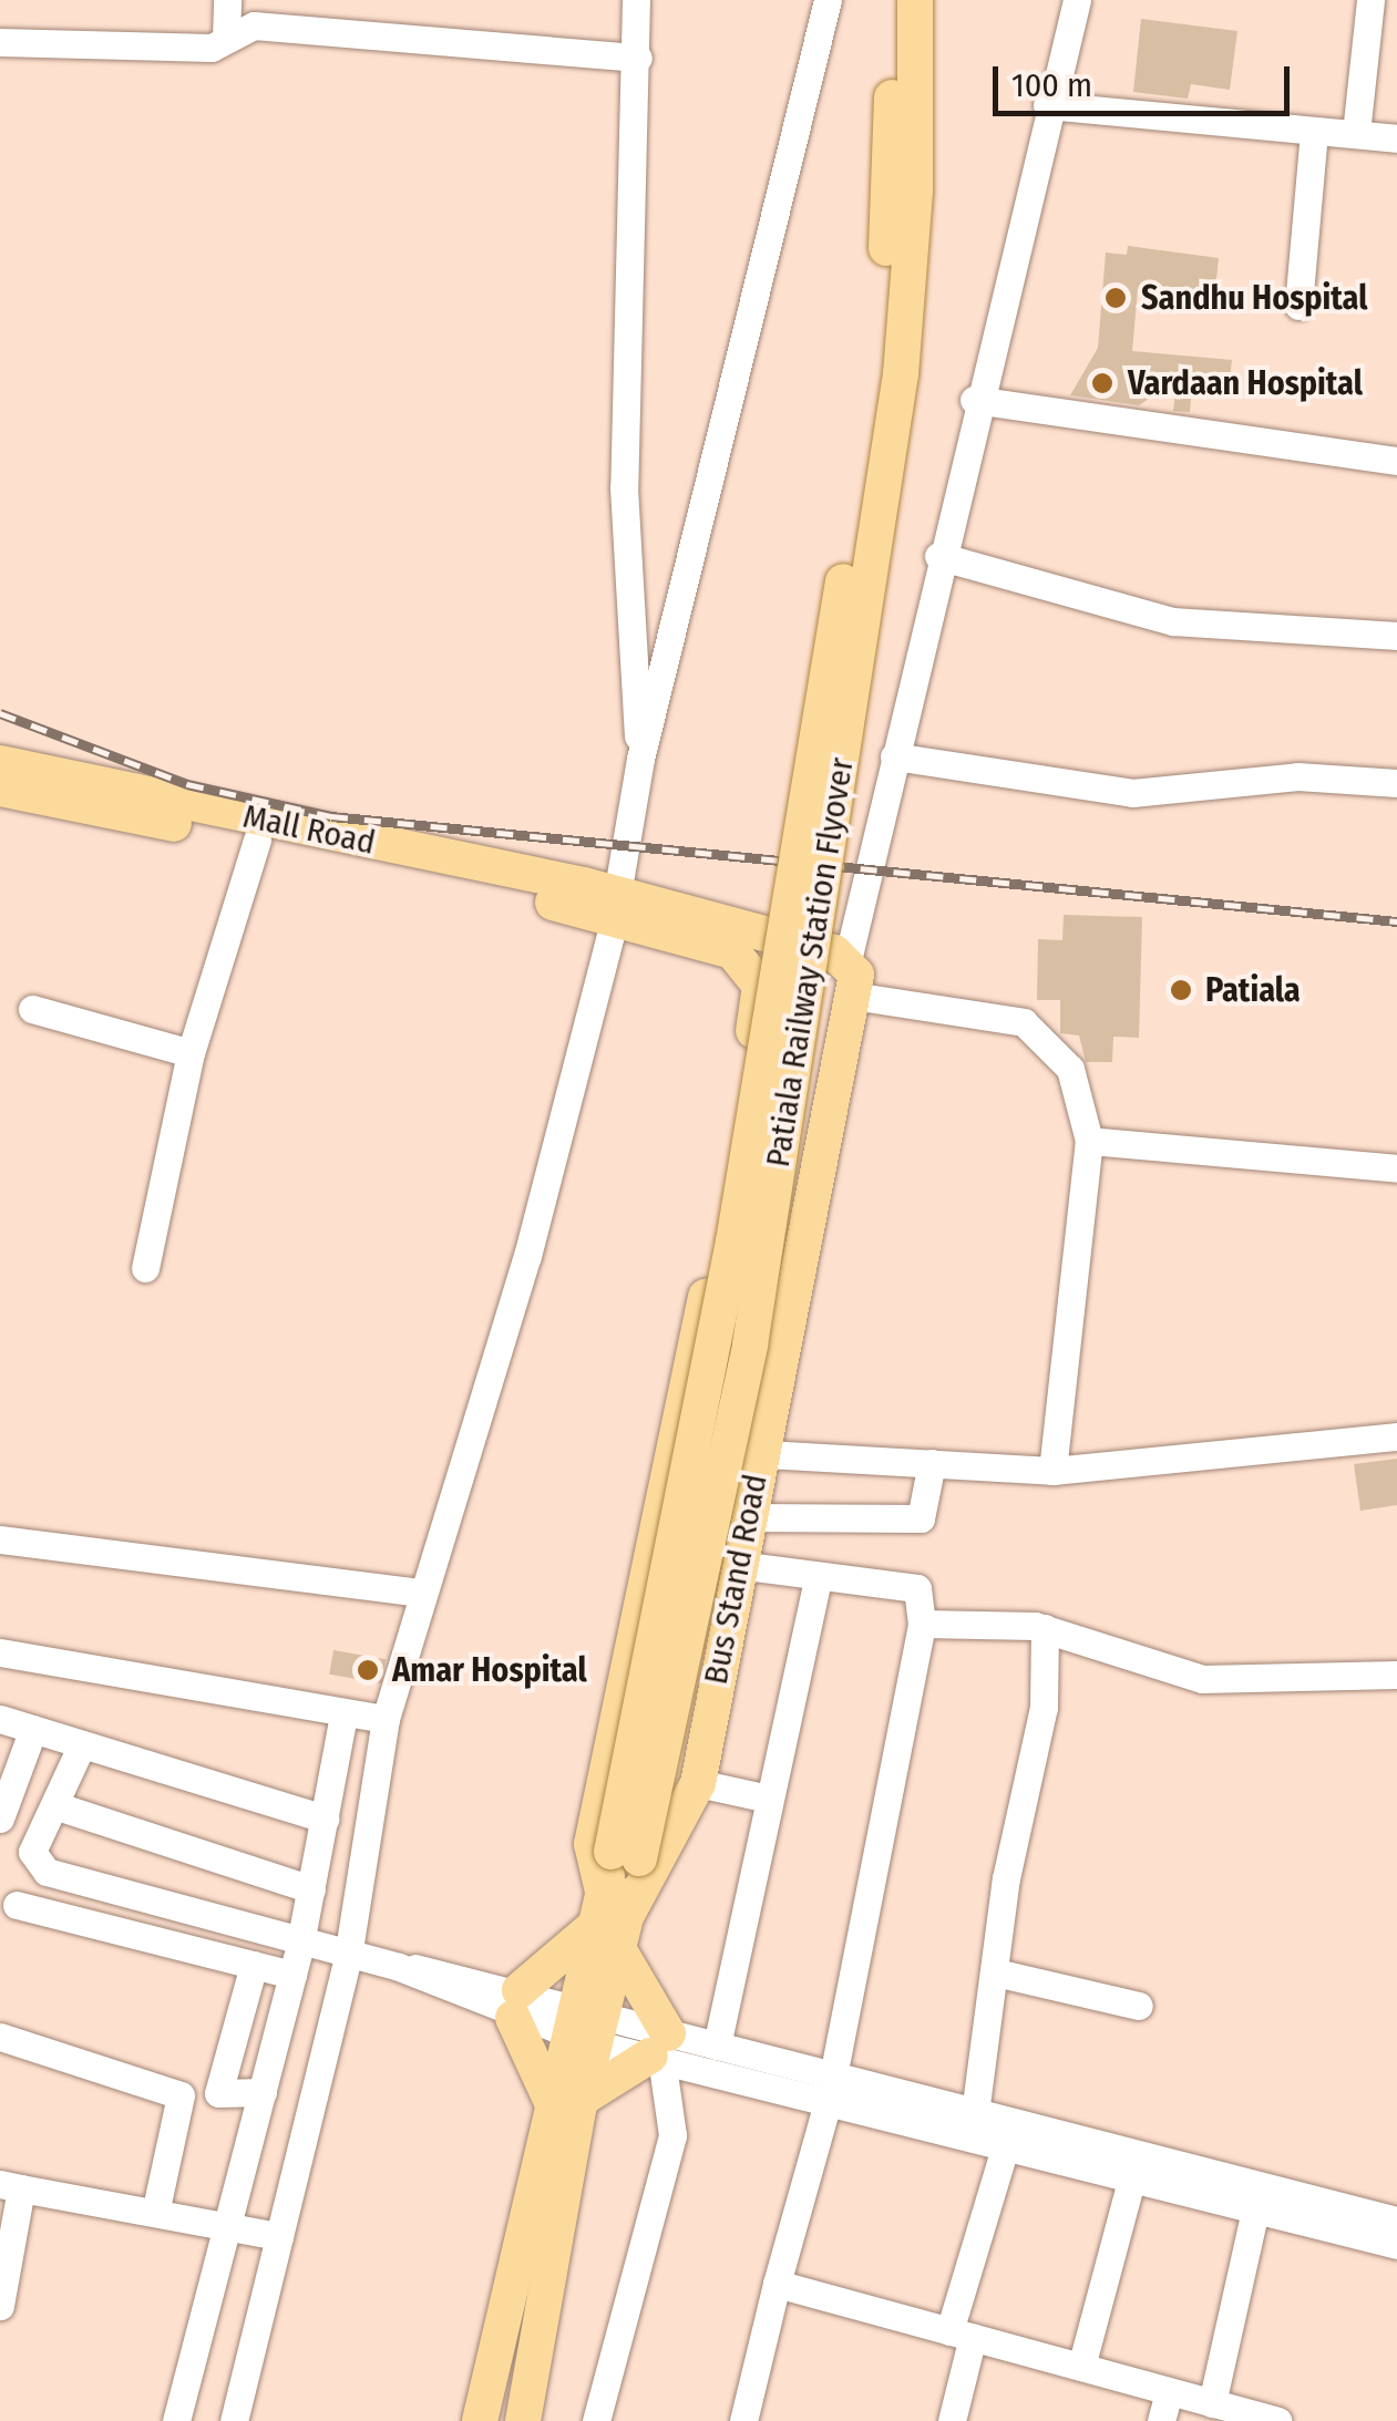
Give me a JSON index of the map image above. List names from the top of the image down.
{
  "streets": {
    "main road": ["Mall Road", "Patiala Railway Station Flyover", "Bus Stand Road"]
  },
  "crossings": [
    ["Mall Road", "Bus Stand Road"],
    ["Patiala Railway Station Flyover", "Bus Stand Road"]
  ],
  "places": [
    "Sandhu Hospital",
    "Vardaan Hospital",
    "Patiala",
    "Amar Hospital"
  ],
  "scale_bar": "100 m"
}
